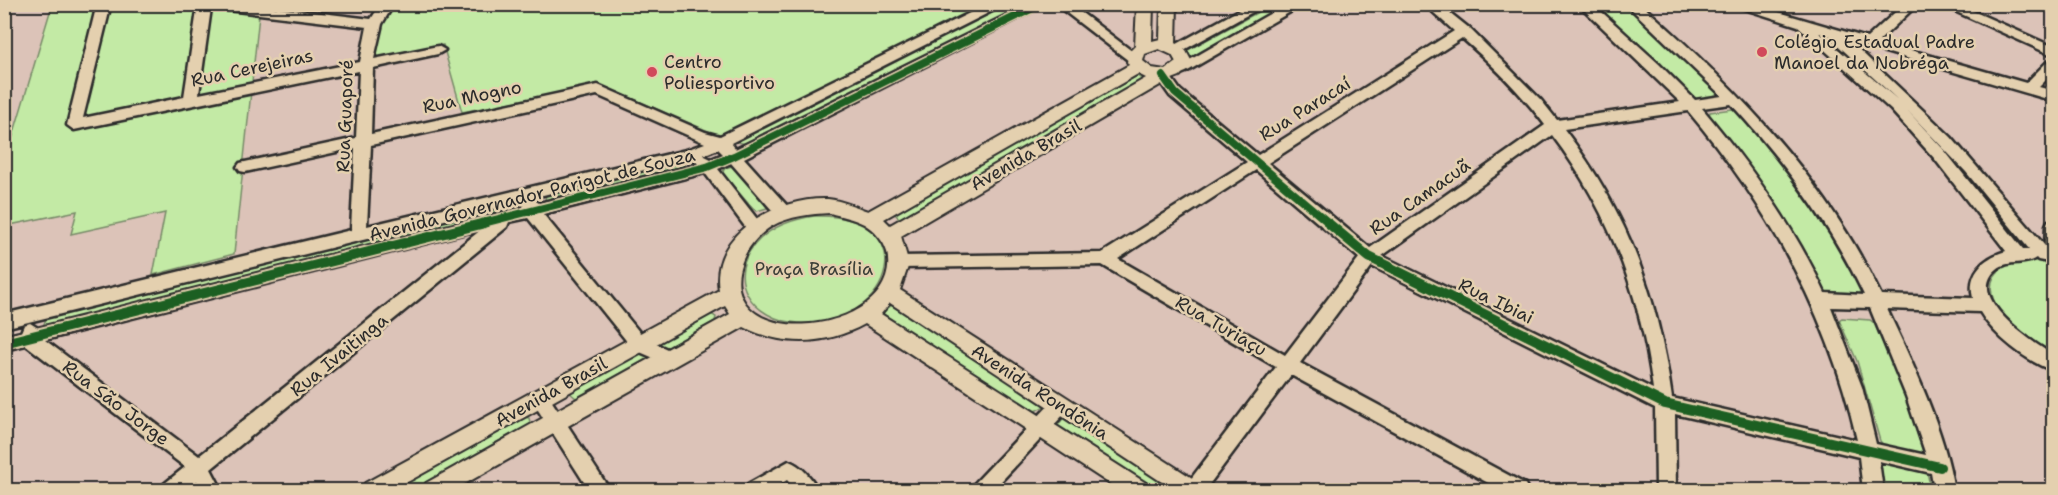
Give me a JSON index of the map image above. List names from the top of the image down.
{
  "streets": {
    "main road": ["Avenida Brasil", "Avenida Rondônia"],
    "street": [
      "Rua Cerejeiras",
      "Rua Mogno",
      "Rua Paracaí",
      "Rua Guaporé",
      "Avenida Governador Parigot de Souza",
      "Rua Camacuã",
      "Rua Ibiai",
      "Rua Turiaçu",
      "Rua Ivaitinga",
      "Rua São Jorge"
    ]
  },
  "crossings": [
    ["Rua Cerejeiras", "Rua Guaporé"],
    ["Rua Mogno", "Rua Guaporé"],
    ["Rua Mogno", "Avenida Governador Parigot de Souza"],
    ["Rua Paracaí", "Rua Ibiai"],
    ["Rua Paracaí", "Rua Turiaçu"],
    ["Rua Guaporé", "Avenida Governador Parigot de Souza"],
    ["Avenida Brasil", "Rua Ibiai"],
    ["Avenida Brasil", "Avenida Rondônia"],
    ["Avenida Governador Parigot de Souza", "Rua Ivaitinga"],
    ["Avenida Governador Parigot de Souza", "Rua São Jorge"],
    ["Rua Camacuã", "Rua Ibiai"],
    ["Rua Camacuã", "Rua Turiaçu"],
    ["Rua Camacuã", "Avenida Rondônia"],
    ["Rua Ivaitinga", "Rua São Jorge"]
  ],
  "parks": ["Praça Brasília"],
  "places": ["Colégio Estadual Padre Manoel da Nobréga", "Centro Poliesportivo"]
}
